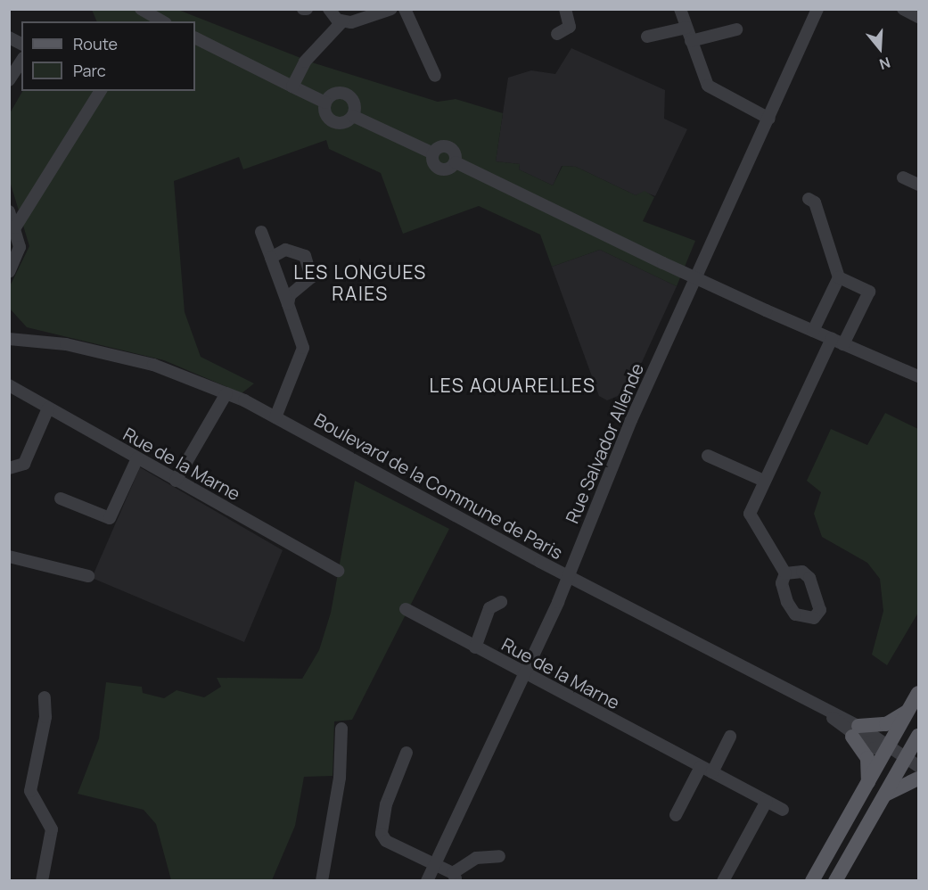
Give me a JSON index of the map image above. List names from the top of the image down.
{
  "streets": {
    "street": ["Rue Salvador Allende", "Rue de la Marne", "Boulevard de la Commune de Paris"]
  },
  "crossings": [
    ["Rue Salvador Allende", "Rue de la Marne"],
    ["Rue Salvador Allende", "Boulevard de la Commune de Paris"]
  ],
  "districts": ["LES LONGUES RAIES", "LES AQUARELLES"],
  "legend": ["Route", "Parc"],
  "north": "bottom"
}
